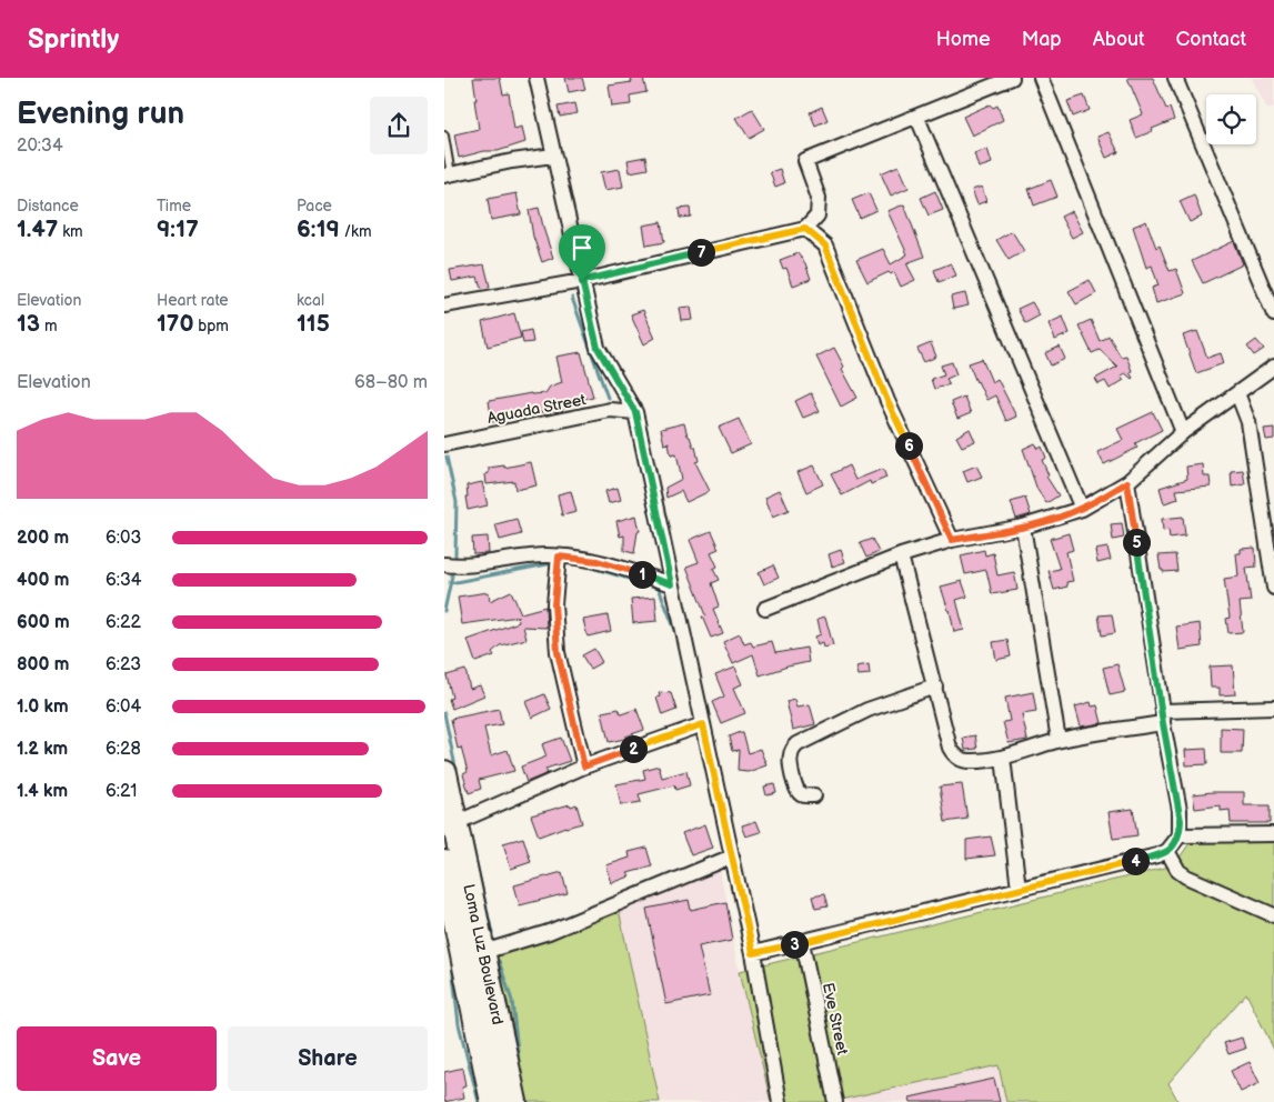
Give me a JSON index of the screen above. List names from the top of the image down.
{
  "streets": {
    "highway": ["Loma Luz Boulevard"],
    "street": ["Aguada Street", "Eve Street"]
  },
  "page": {
    "header": "Sprintly",
    "nav": [
      "Home",
      "Map",
      "About",
      "Contact"
    ],
    "heading": ["Evening run", "20:34"],
    "stats": [
      ["Distance", "1.47 km"],
      ["Time", "9:17"],
      ["Pace", "6:19 /km"],
      ["Elevation", "13 m"],
      ["Heart rate", "170 bpm"],
      ["kcal", "115"]
    ],
    "pins": [
      "7",
      "6",
      "5",
      "1",
      "2",
      "4",
      "3"
    ],
    "chart": ["Elevation", "68–80 m"],
    "list": [
      {
        "name": "200 m",
        "note": "6:03"
      },
      {
        "name": "400 m",
        "note": "6:34"
      },
      {
        "name": "600 m",
        "note": "6:22"
      },
      {
        "name": "800 m",
        "note": "6:23"
      },
      {
        "name": "1.0 km",
        "note": "6:04"
      },
      {
        "name": "1.2 km",
        "note": "6:28"
      },
      {
        "name": "1.4 km",
        "note": "6:21"
      }
    ],
    "buttons": ["Save", "Share"]
  }
}
